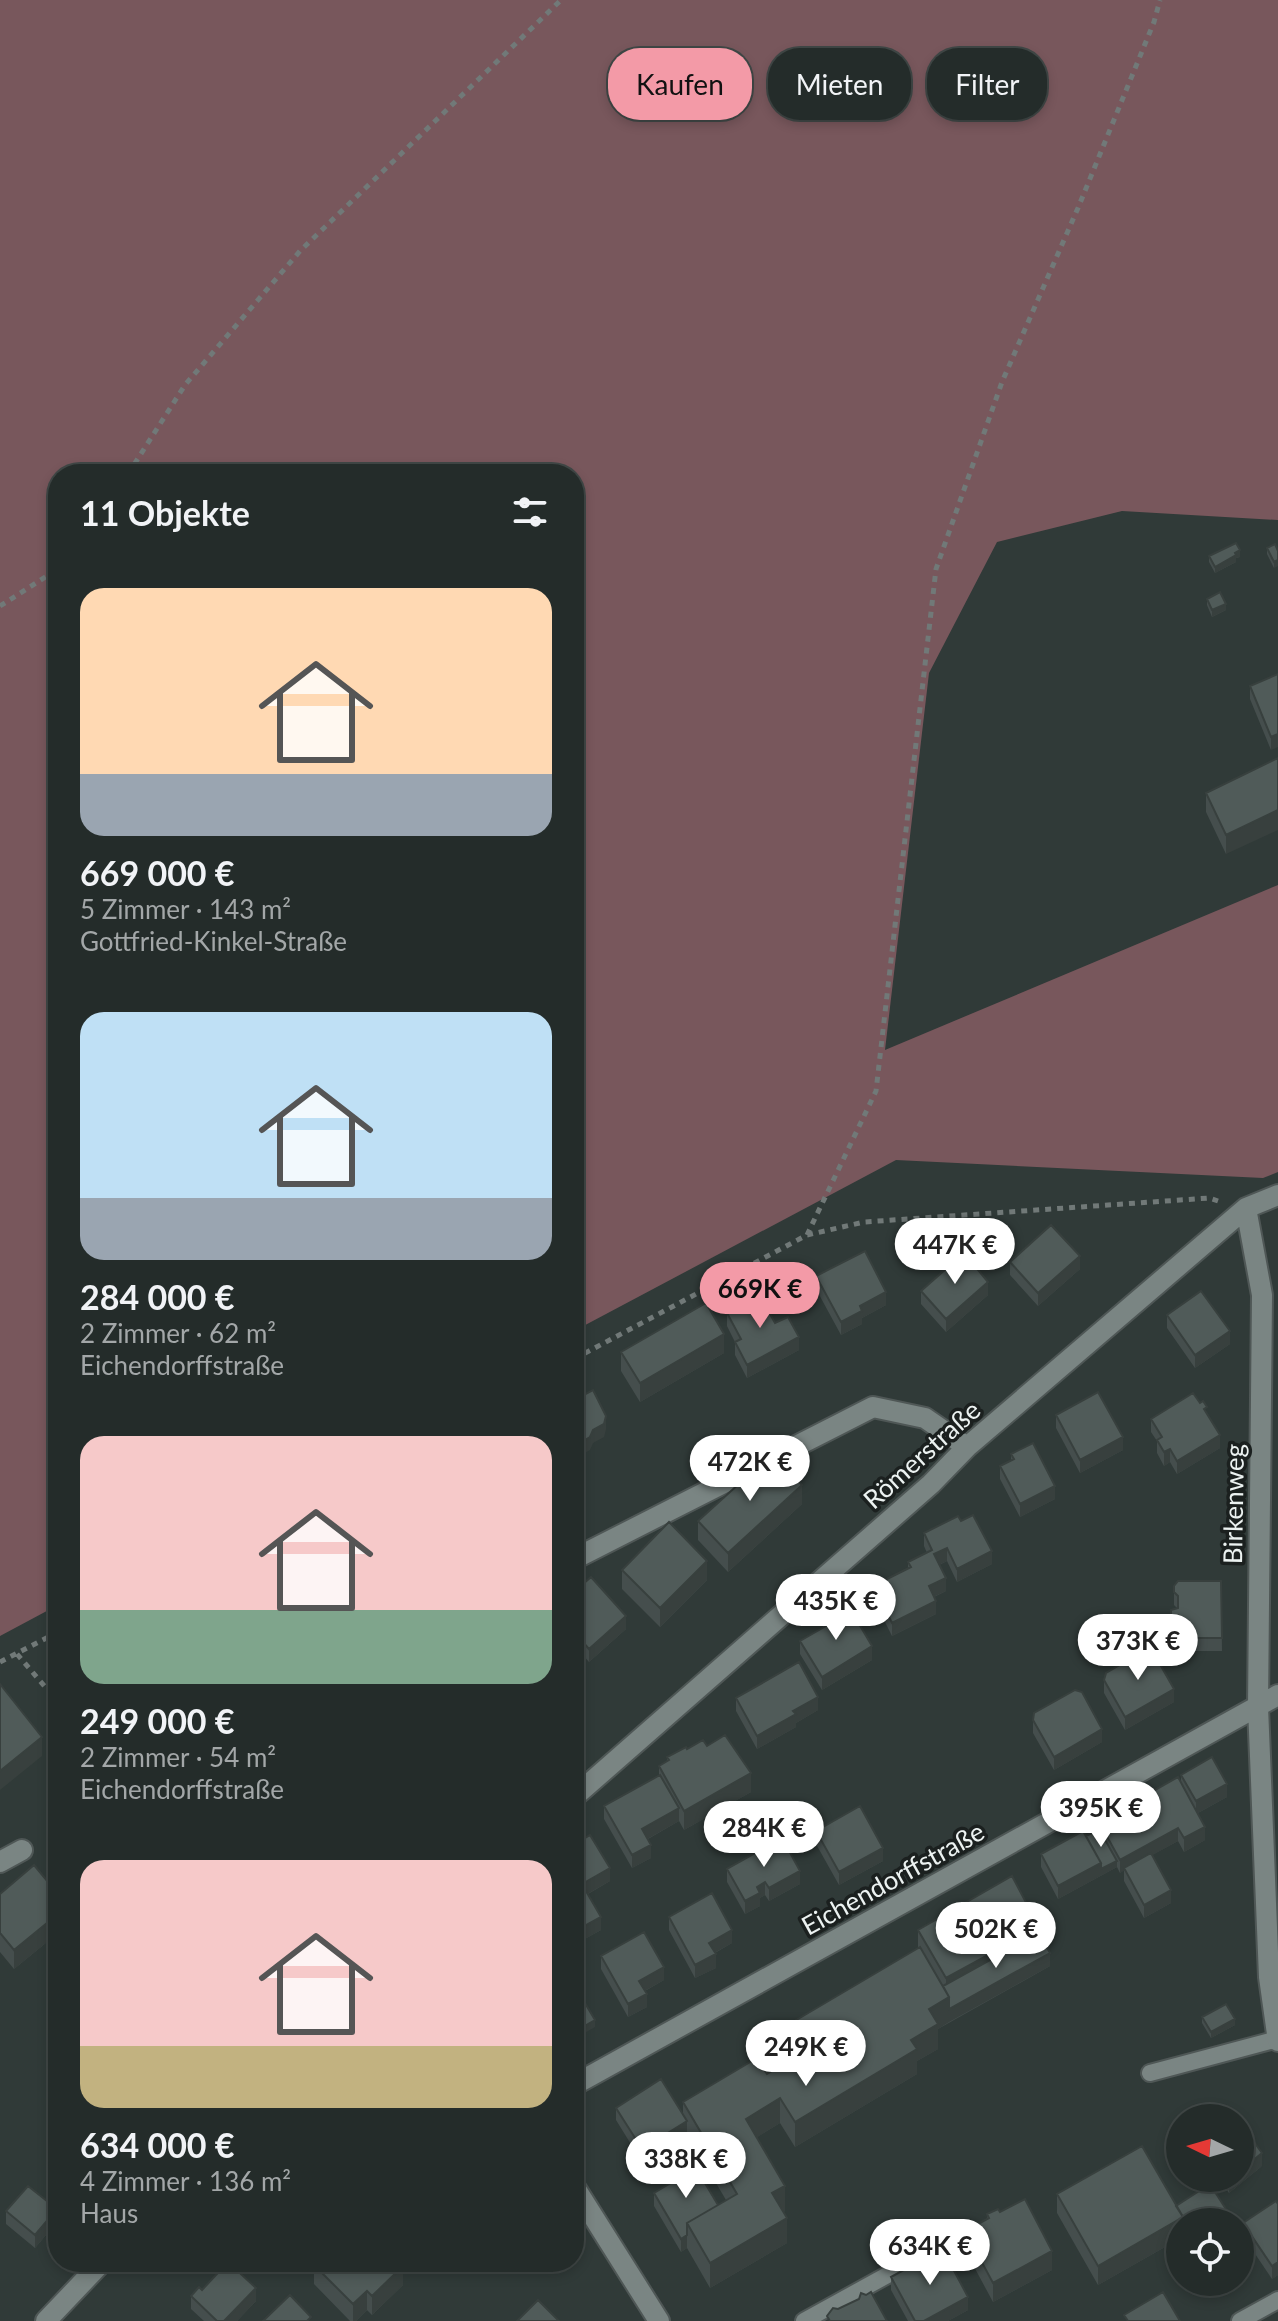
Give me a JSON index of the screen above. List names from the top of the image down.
{
  "streets": {
    "street": ["Römerstraße", "Birkenweg", "Eichendorffstraße"]
  },
  "crossings": [
    ["Römerstraße", "Birkenweg"],
    ["Birkenweg", "Eichendorffstraße"]
  ],
  "north": "left",
  "page": {
    "chip": ["Kaufen", "Mieten", "Filter"],
    "heading": "11 Objekte",
    "list": [
      {
        "name": "669 000 €",
        "note": "5 Zimmer · 143 m² · Gottfried-Kinkel-Straße"
      },
      {
        "name": "284 000 €",
        "note": "2 Zimmer · 62 m² · Eichendorffstraße"
      },
      {
        "name": "249 000 €",
        "note": "2 Zimmer · 54 m² · Eichendorffstraße"
      },
      {
        "name": "634 000 €",
        "note": "4 Zimmer · 136 m² · Haus"
      }
    ],
    "price": [
      "447K €",
      "669K €",
      "472K €",
      "435K €",
      "373K €",
      "395K €",
      "284K €",
      "502K €",
      "249K €",
      "338K €",
      "634K €"
    ]
  }
}
